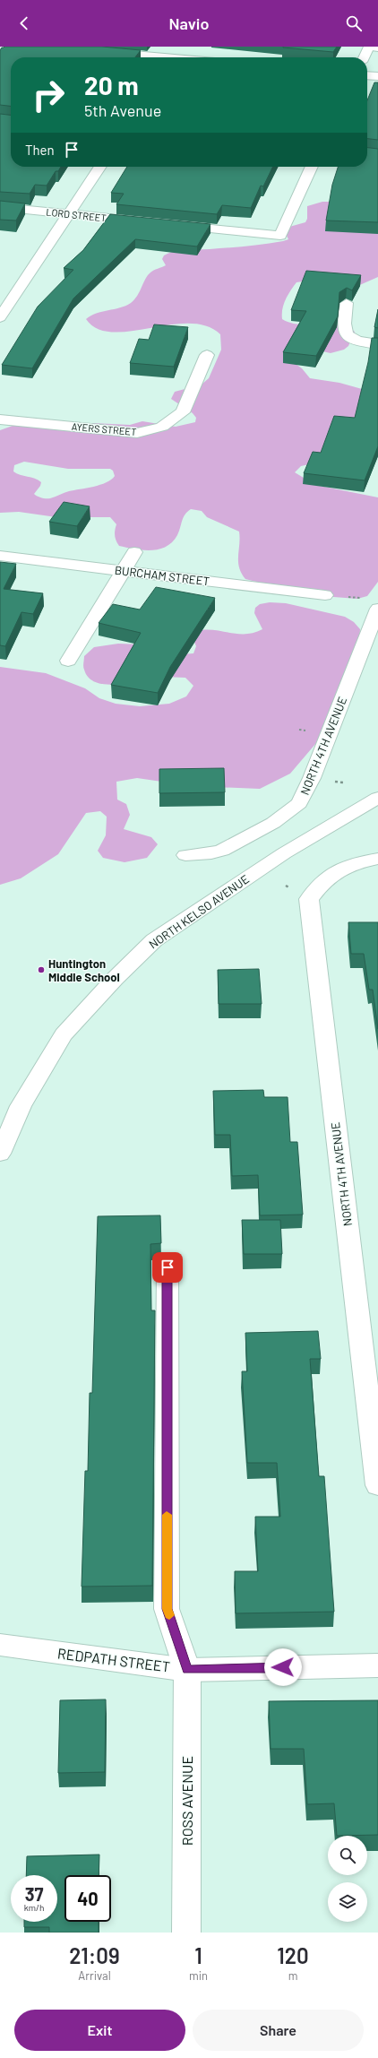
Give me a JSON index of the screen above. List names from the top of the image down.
{
  "streets": {
    "street": [
      "LORD STREET",
      "AYERS STREET",
      "BURCHAM STREET",
      "NORTH 4TH AVENUE",
      "NORTH KELSO AVENUE",
      "REDPATH STREET",
      "ROSS AVENUE"
    ]
  },
  "crossings": [
    ["REDPATH STREET", "ROSS AVENUE"]
  ],
  "places": ["Huntington Middle School"],
  "page": {
    "header": "Navio",
    "turn": ["20 m", "5th Avenue"],
    "then": "Then",
    "speed": "37 km/h",
    "limit": "40",
    "eta": [
      "21:09",
      "Arrival",
      "1",
      "min",
      "120",
      "m"
    ],
    "buttons": ["Exit", "Share"]
  }
}
